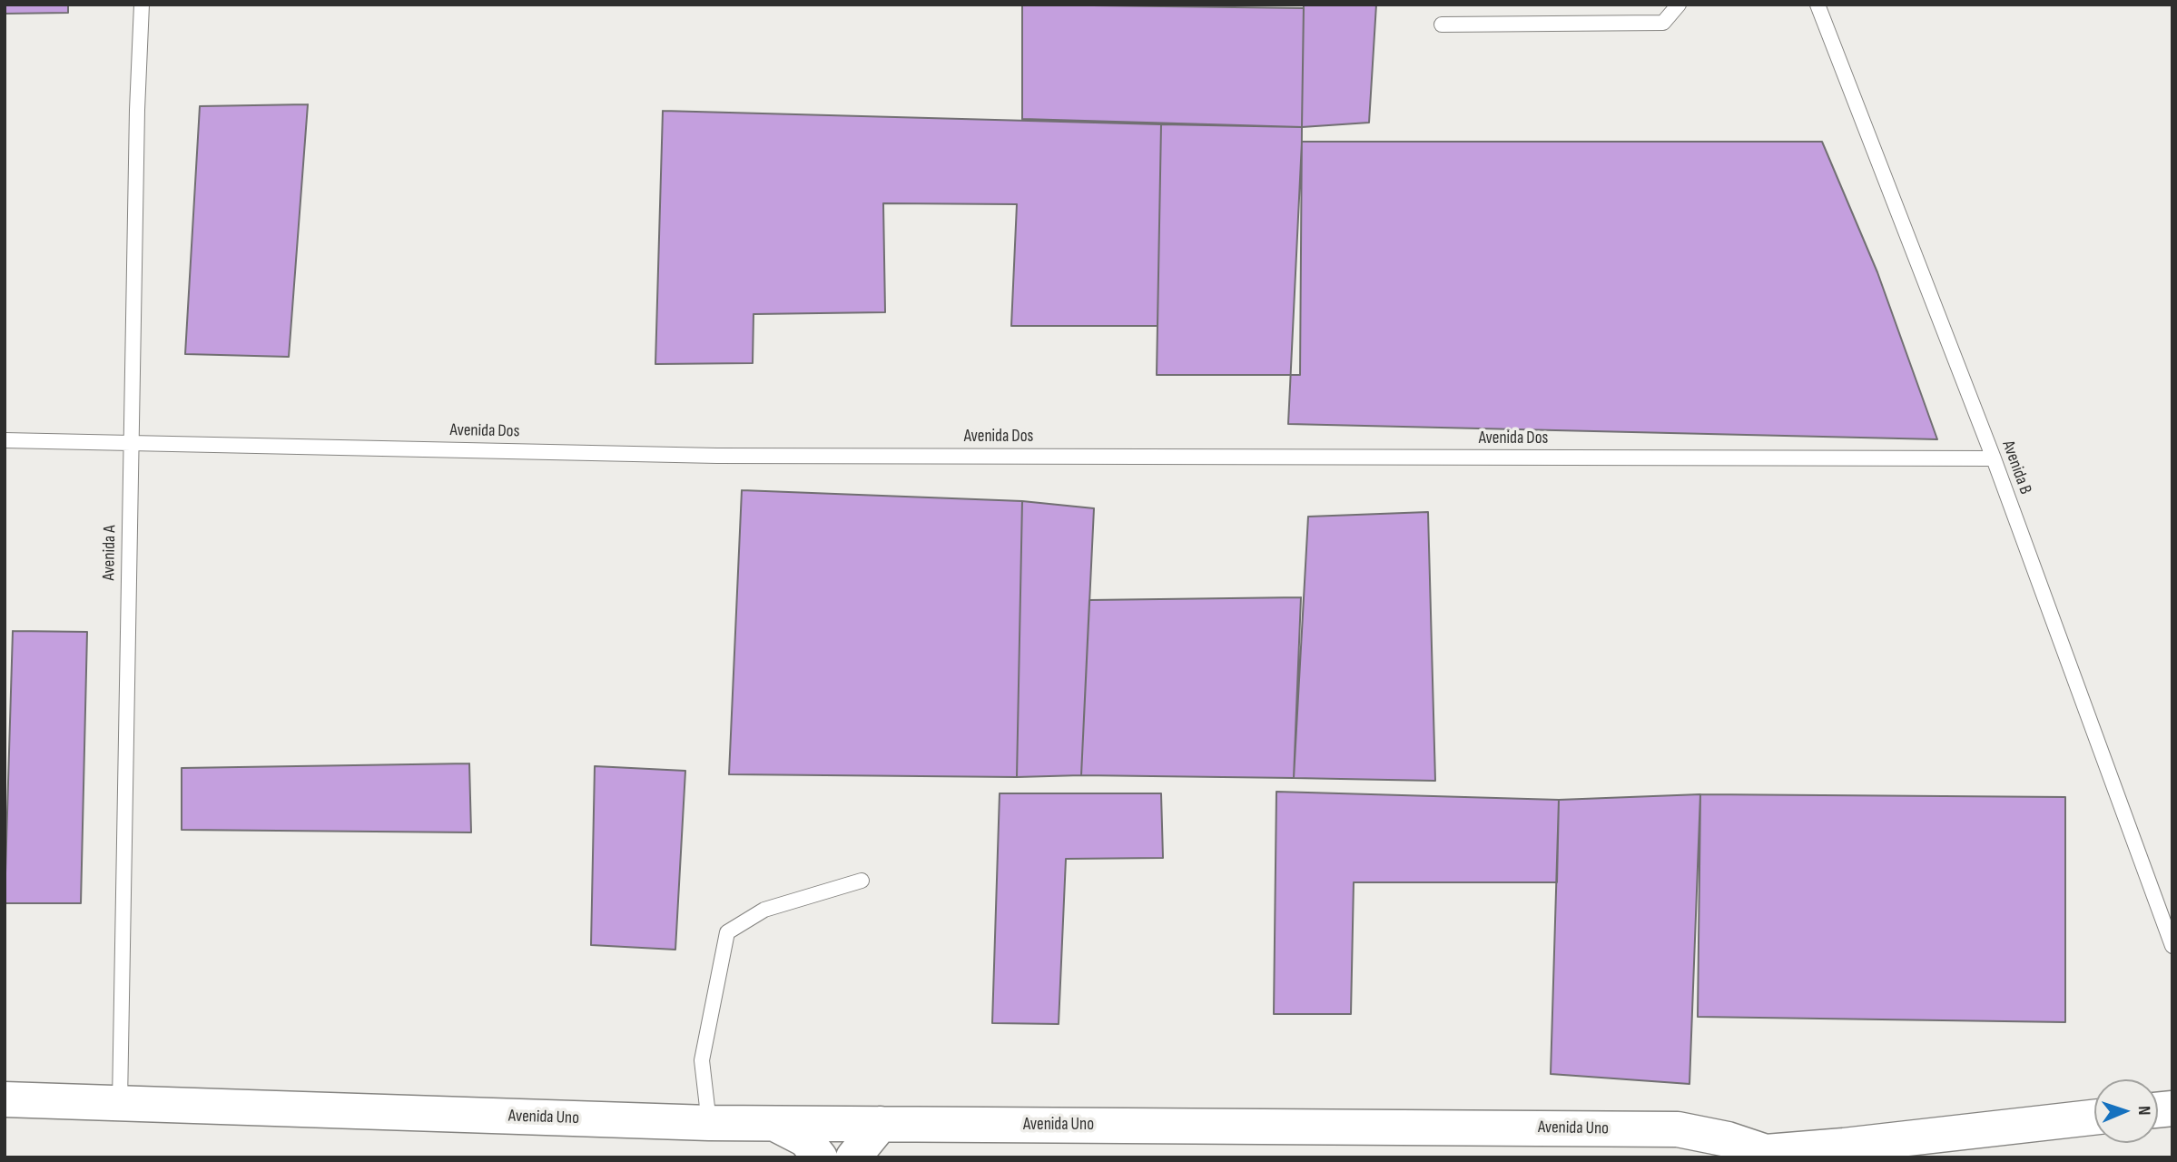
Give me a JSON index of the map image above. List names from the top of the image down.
{
  "streets": {
    "street": ["Avenida Uno"],
    "lane": ["Avenida Dos", "Avenida B", "Avenida A"]
  },
  "crossings": [
    ["Avenida Dos", "Avenida B"],
    ["Avenida Dos", "Avenida A"],
    ["Avenida A", "Avenida Uno"]
  ],
  "north": "right"
}
